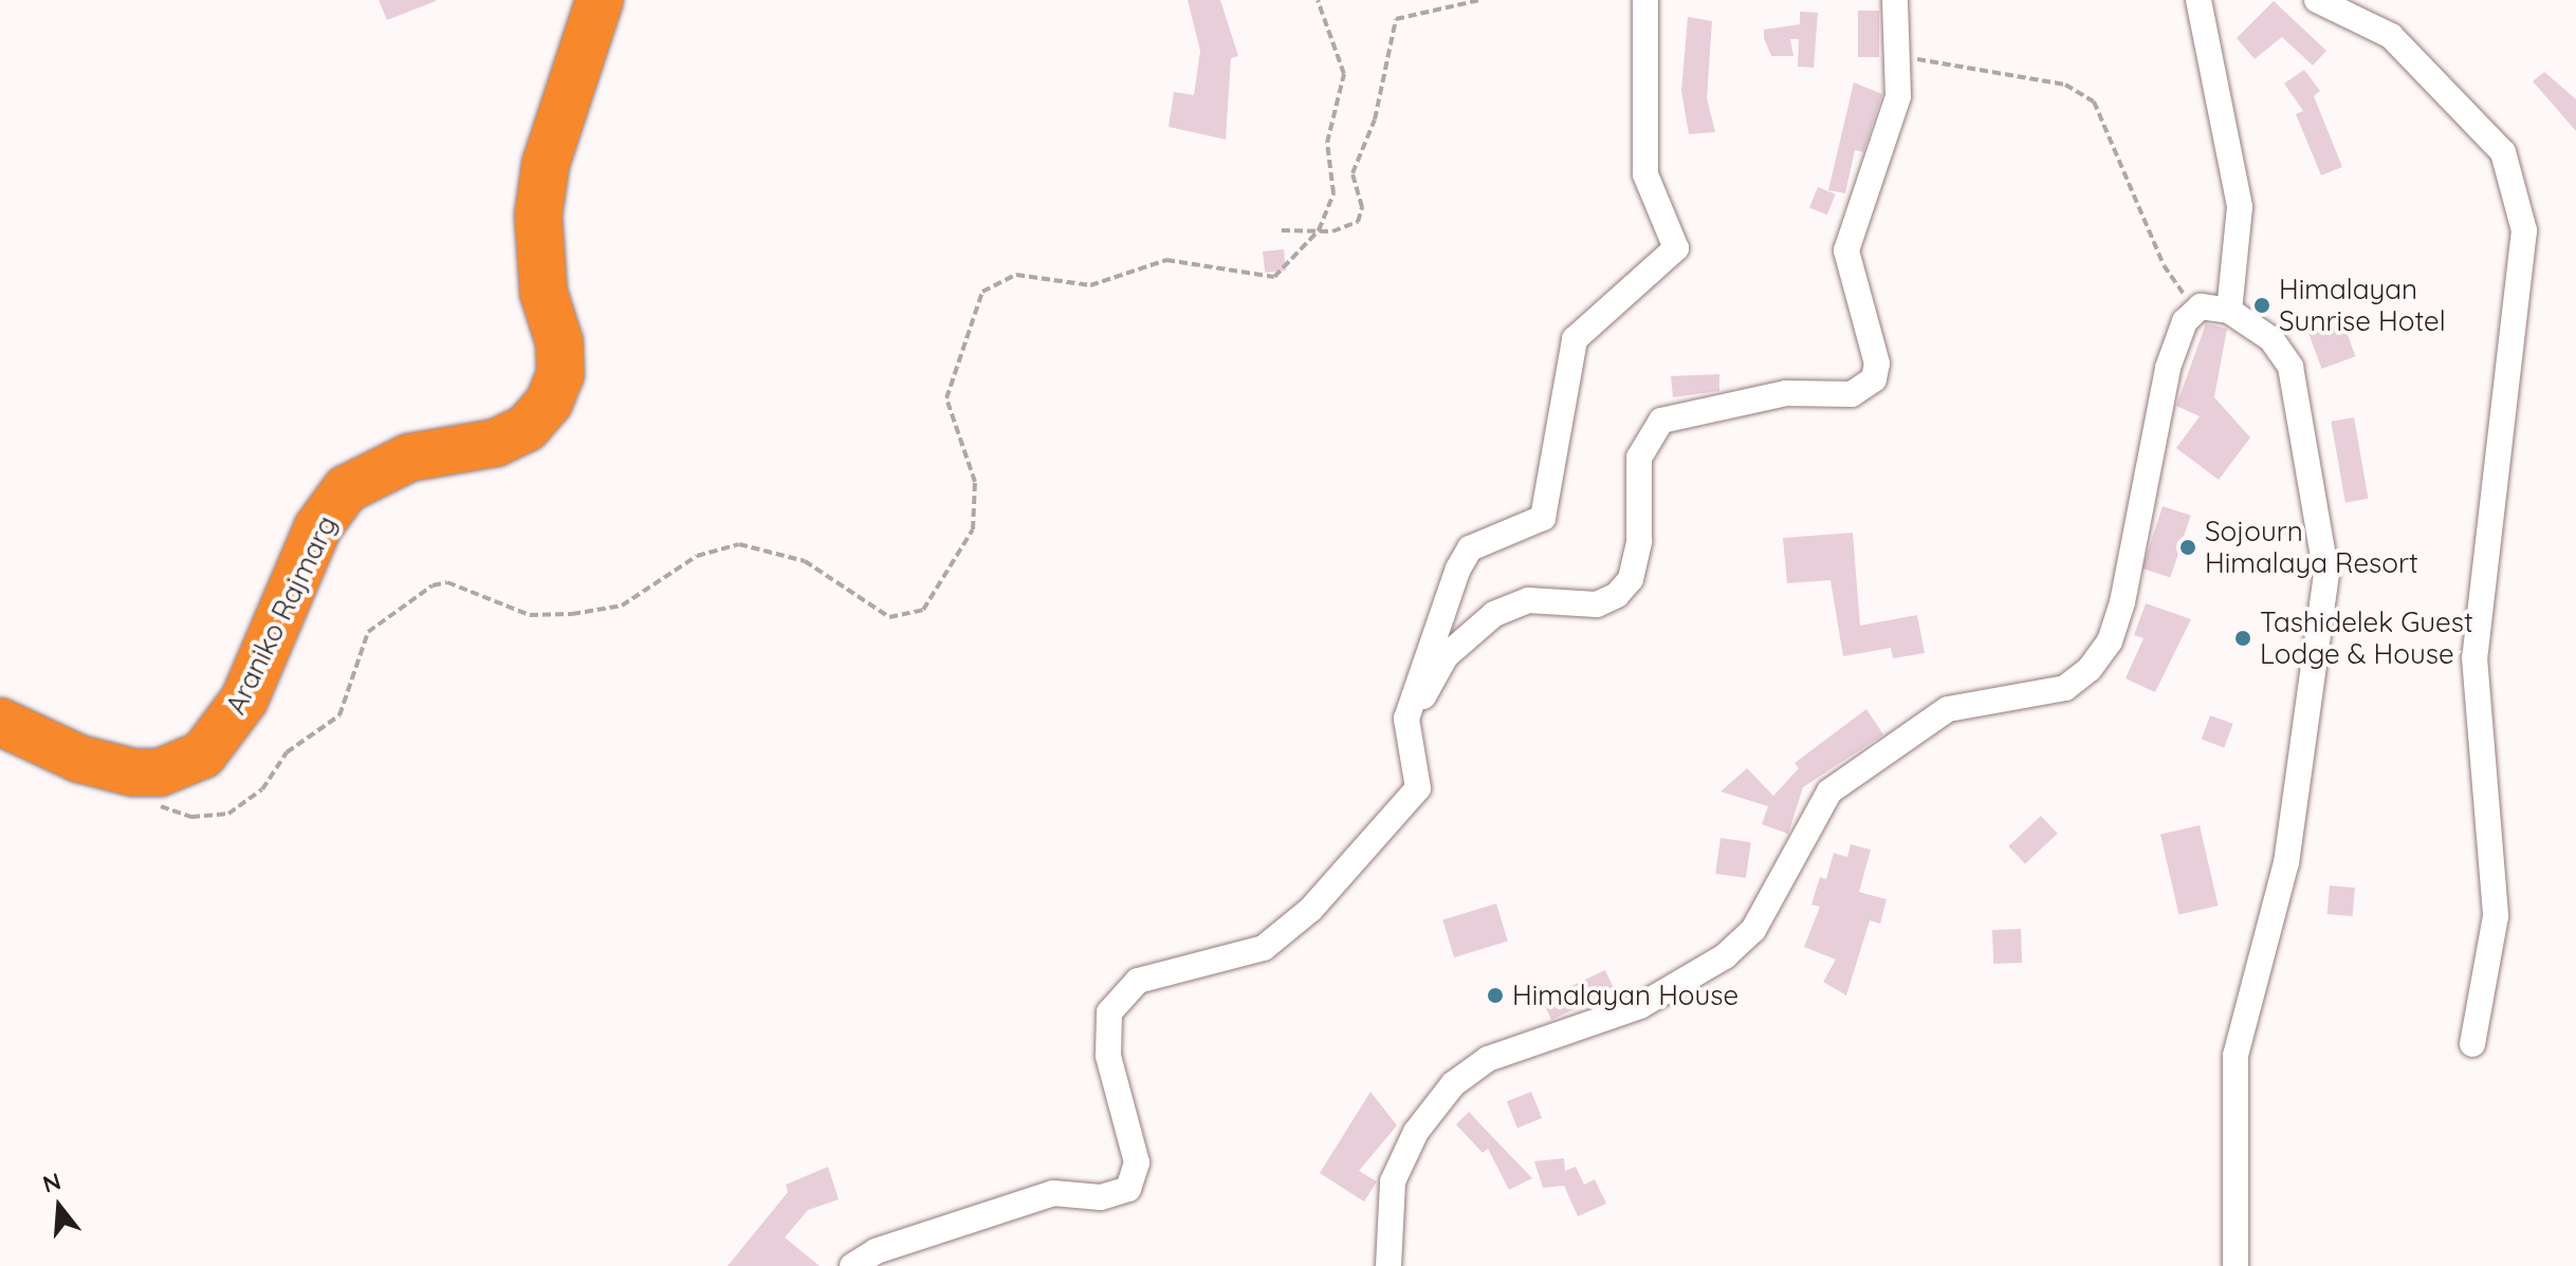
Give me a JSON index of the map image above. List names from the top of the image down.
{
  "streets": {
    "highway": ["Araniko Rajmarg"]
  },
  "places": [
    "Himalayan Sunrise Hotel",
    "Sojourn Himalaya Resort",
    "Tashidelek Guest Lodge & House",
    "Himalayan House"
  ],
  "north": "top"
}
